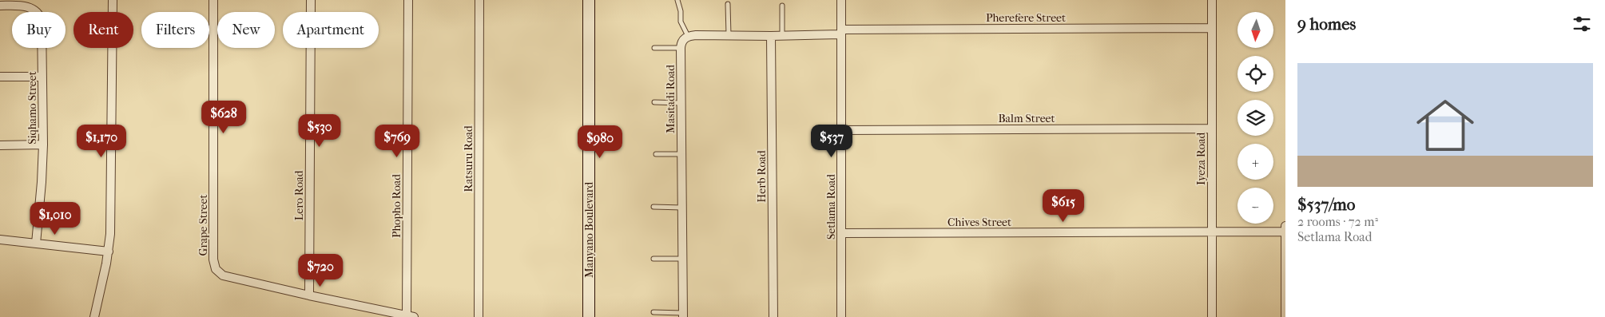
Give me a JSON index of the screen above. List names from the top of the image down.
{
  "streets": {
    "street": [
      "Pherefere Street",
      "Masitadi Road",
      "Siqhamo Street",
      "Balm Street",
      "Ratsuru Road",
      "Iyeza Road",
      "Herb Road",
      "Lero Road",
      "Phopho Road",
      "Setlama Road",
      "Chives Street",
      "Grape Street",
      "Manyano Boulevard"
    ]
  },
  "crossings": [
    ["Pherefere Street", "Iyeza Road"],
    ["Pherefere Street", "Setlama Road"],
    ["Balm Street", "Iyeza Road"],
    ["Balm Street", "Setlama Road"],
    ["Iyeza Road", "Chives Street"],
    ["Lero Road", "Grape Street"],
    ["Phopho Road", "Grape Street"],
    ["Setlama Road", "Chives Street"]
  ],
  "north": "bottom",
  "page": {
    "heading": "9 homes",
    "map_buttons": ["+", "−"],
    "chip": [
      "Buy",
      "Rent",
      "Filters",
      "New",
      "Apartment"
    ],
    "list": [
      {
        "name": "$537/mo",
        "note": "2 rooms · 72 m² · Setlama Road"
      }
    ],
    "price": [
      "$628",
      "$530",
      "$1,170",
      "$769",
      "$537",
      "$980",
      "$615",
      "$1,010",
      "$720"
    ]
  }
}
